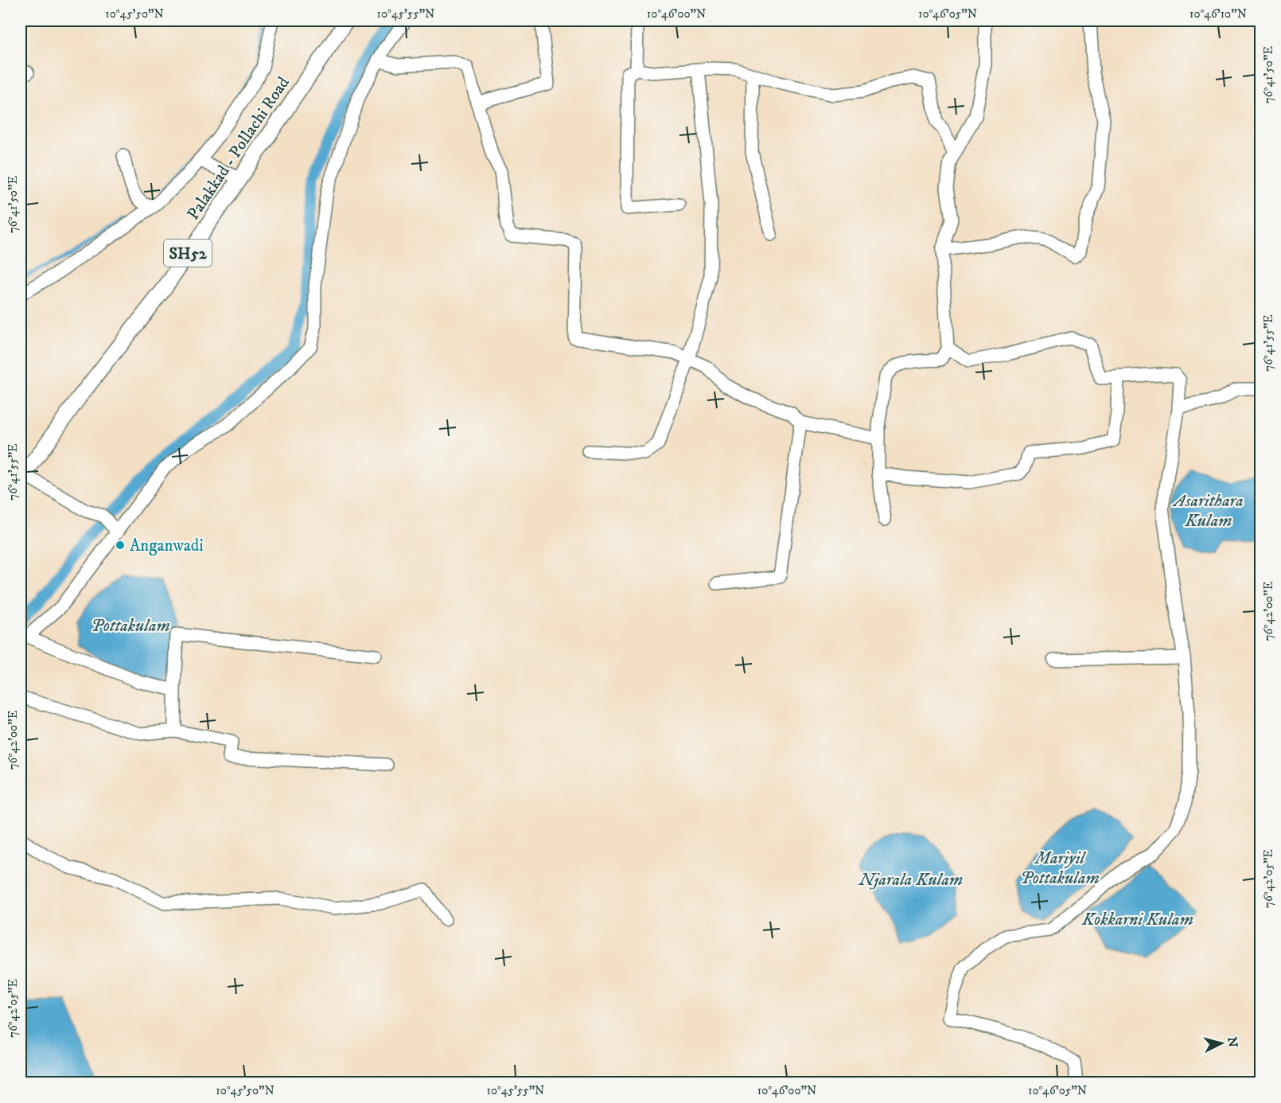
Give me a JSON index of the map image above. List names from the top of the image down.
{
  "streets": {
    "main road": ["Palakkad - Pollachi Road", "SH52"]
  },
  "water": [
    "Asarithara Kulam",
    "Pottakulam",
    "Mariyil Pottakulam",
    "Njarala Kulam",
    "Kokkarni Kulam"
  ],
  "places": ["Anganwadi"],
  "north": "right",
  "coordinates": [
    "10°45'50\"N",
    "10°45'55\"N",
    "10°46'00\"N",
    "10°46'05\"N",
    "10°46'10\"N",
    "76°41'50\"E",
    "76°41'55\"E",
    "76°42'00\"E",
    "76°42'05\"E"
  ]
}
